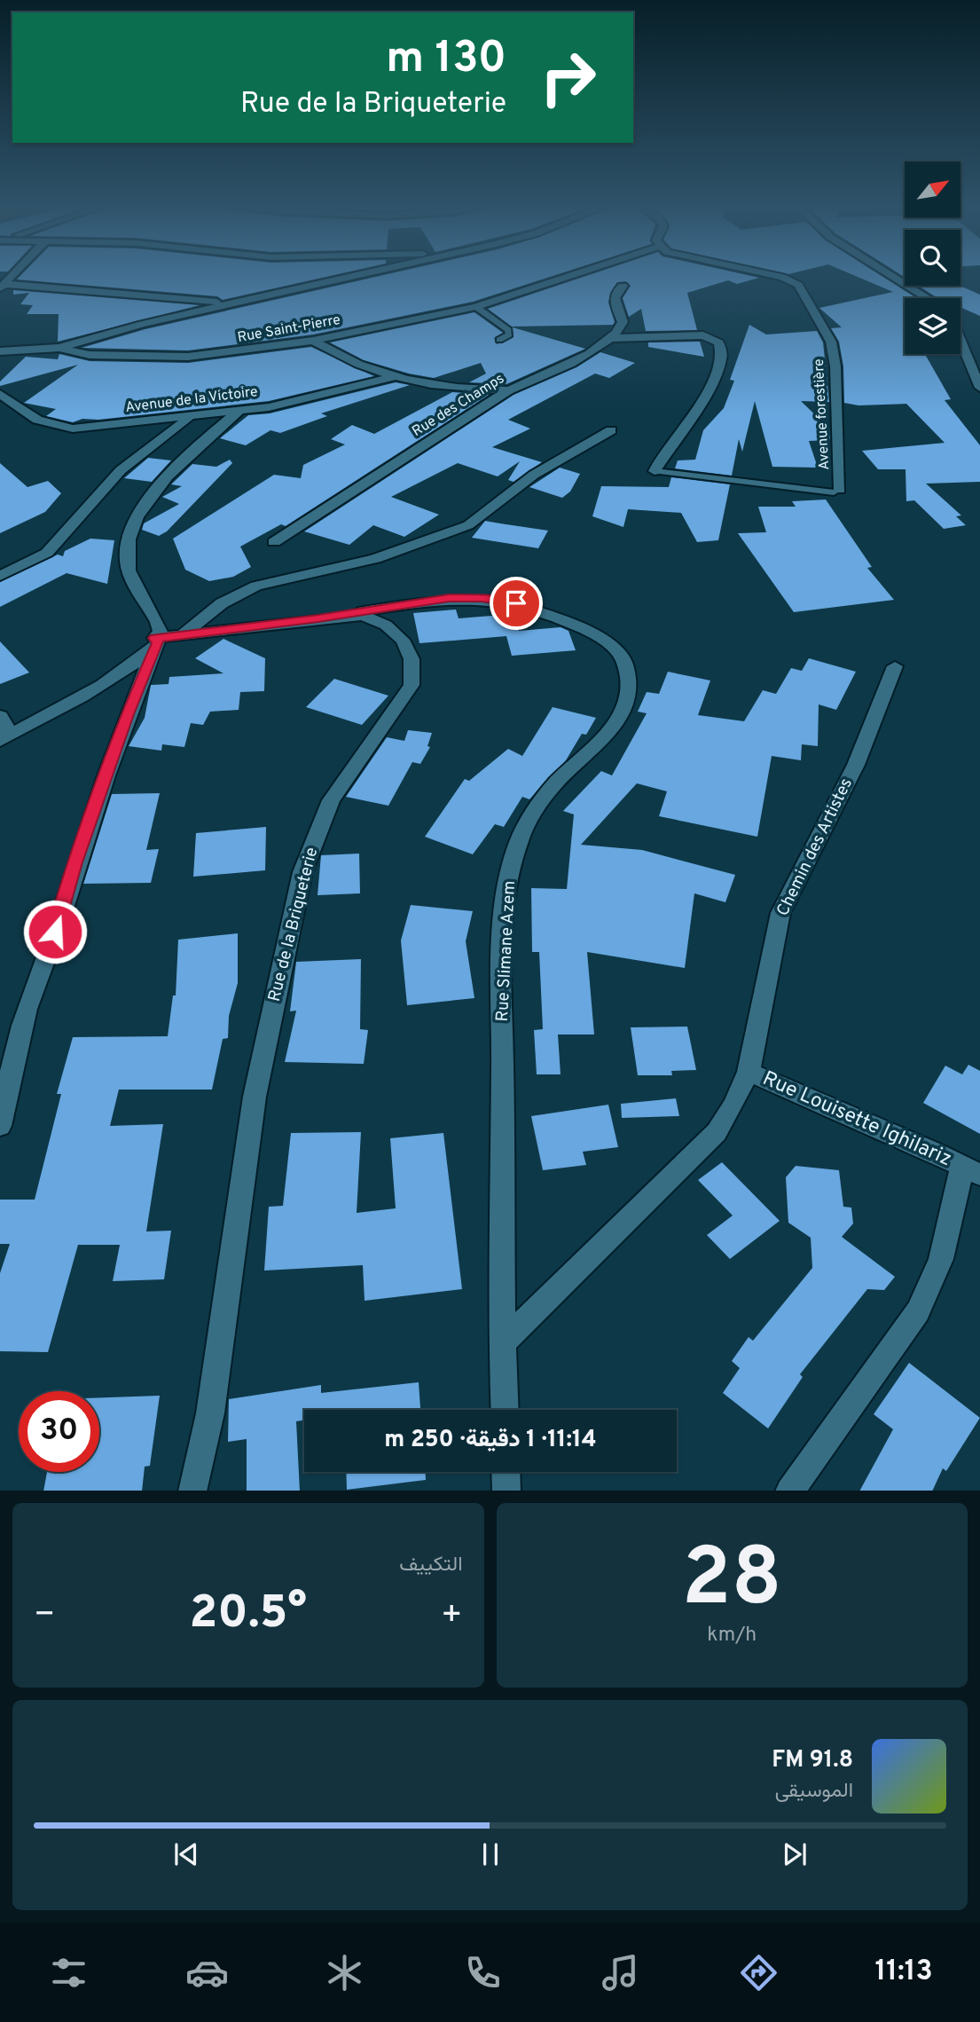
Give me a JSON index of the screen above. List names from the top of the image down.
{
  "streets": {
    "street": [
      "Rue Saint-Pierre",
      "Avenue de la Victoire",
      "Rue des Champs",
      "Avenue forestière",
      "Chemin des Artistes",
      "Rue de la Briqueterie",
      "Rue Slimane Azem",
      "Rue Louisette Ighilariz"
    ]
  },
  "crossings": [
    ["Chemin des Artistes", "Rue Louisette Ighilariz"],
    ["Rue de la Briqueterie", "Rue Slimane Azem"],
    ["Rue Slimane Azem", "Rue Louisette Ighilariz"]
  ],
  "north": "top right",
  "page": {
    "turn": ["130 m", "Rue de la Briqueterie"],
    "limit": "30",
    "trip": "11:14 · 1 دقيقة · 250 m",
    "tile": [
      ["28", "km/h"],
      "التكييف"
    ],
    "heat": ["−", "20.5°", "+"],
    "song": ["91.8 FM", "الموسيقى"],
    "tabs": "11:13"
  }
}
